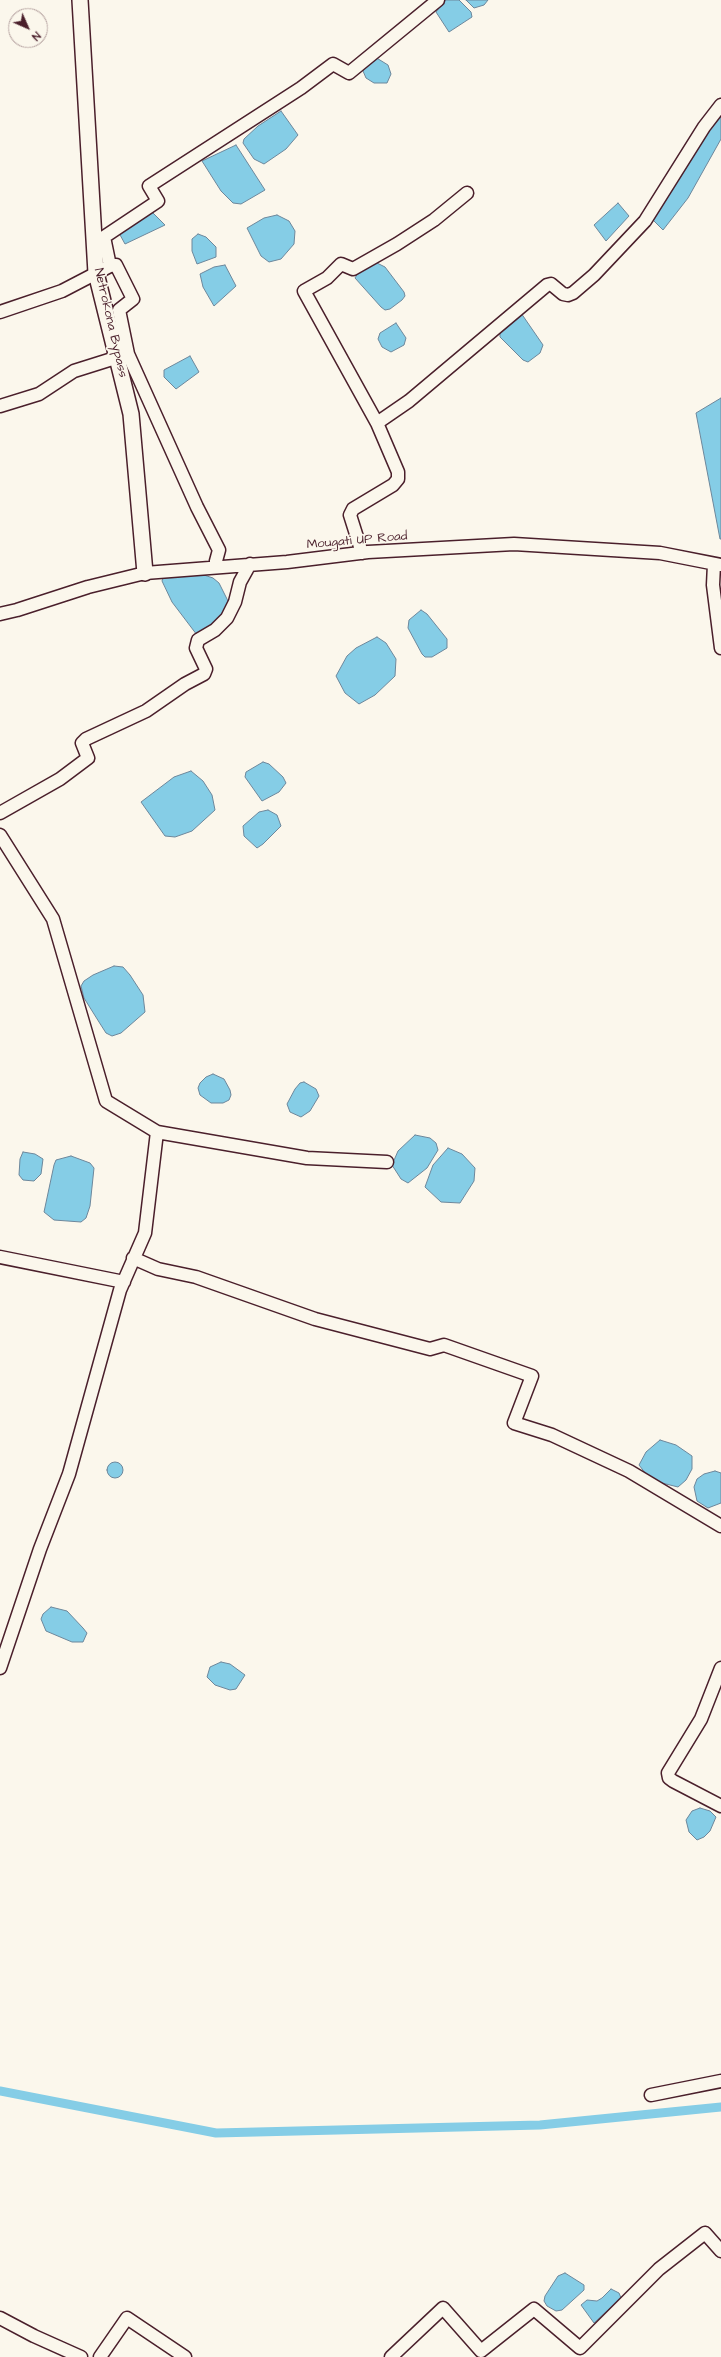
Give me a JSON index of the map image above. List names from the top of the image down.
{
  "streets": {
    "main road": ["Netrokona Bypass"],
    "street": ["Mougati UP Road"]
  },
  "crossings": [
    ["Netrokona Bypass", "Mougati UP Road"]
  ],
  "north": "bottom right"
}
